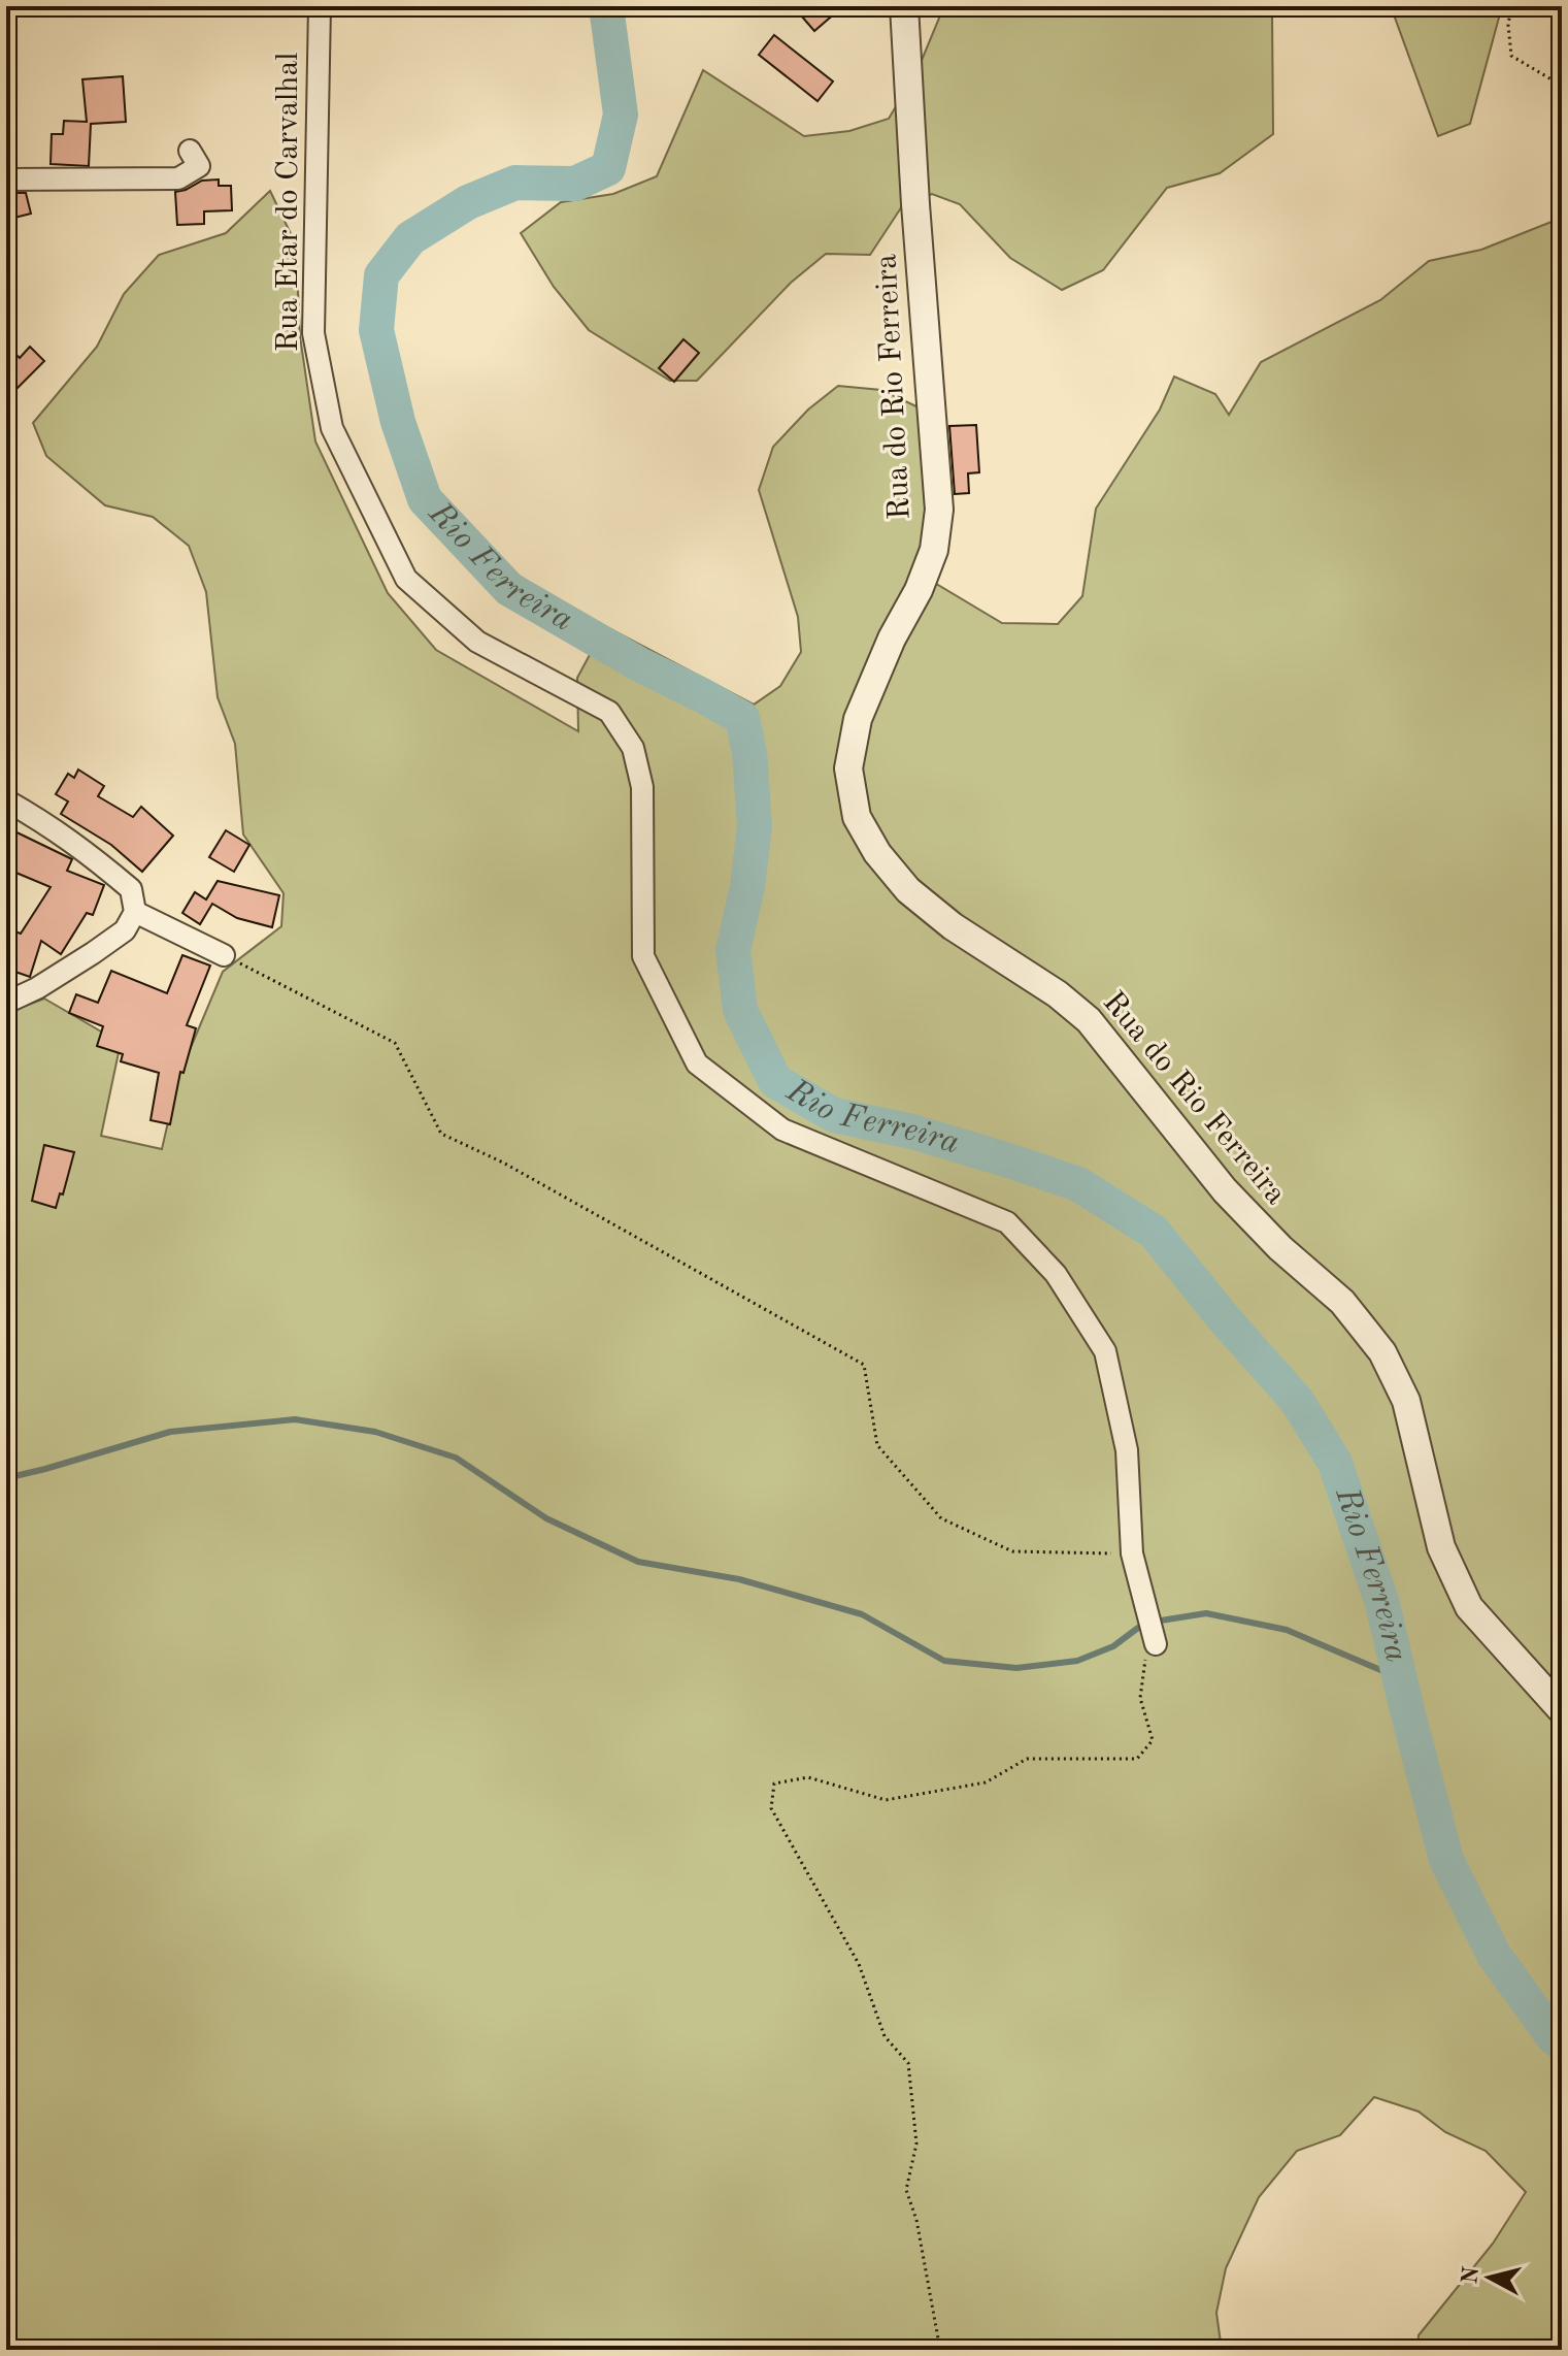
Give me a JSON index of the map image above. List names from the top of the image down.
{
  "streets": {
    "street": ["Rua Etar do Carvalhal", "Rua do Rio Ferreira"]
  },
  "water": ["Rio Ferreira"],
  "north": "left"
}
